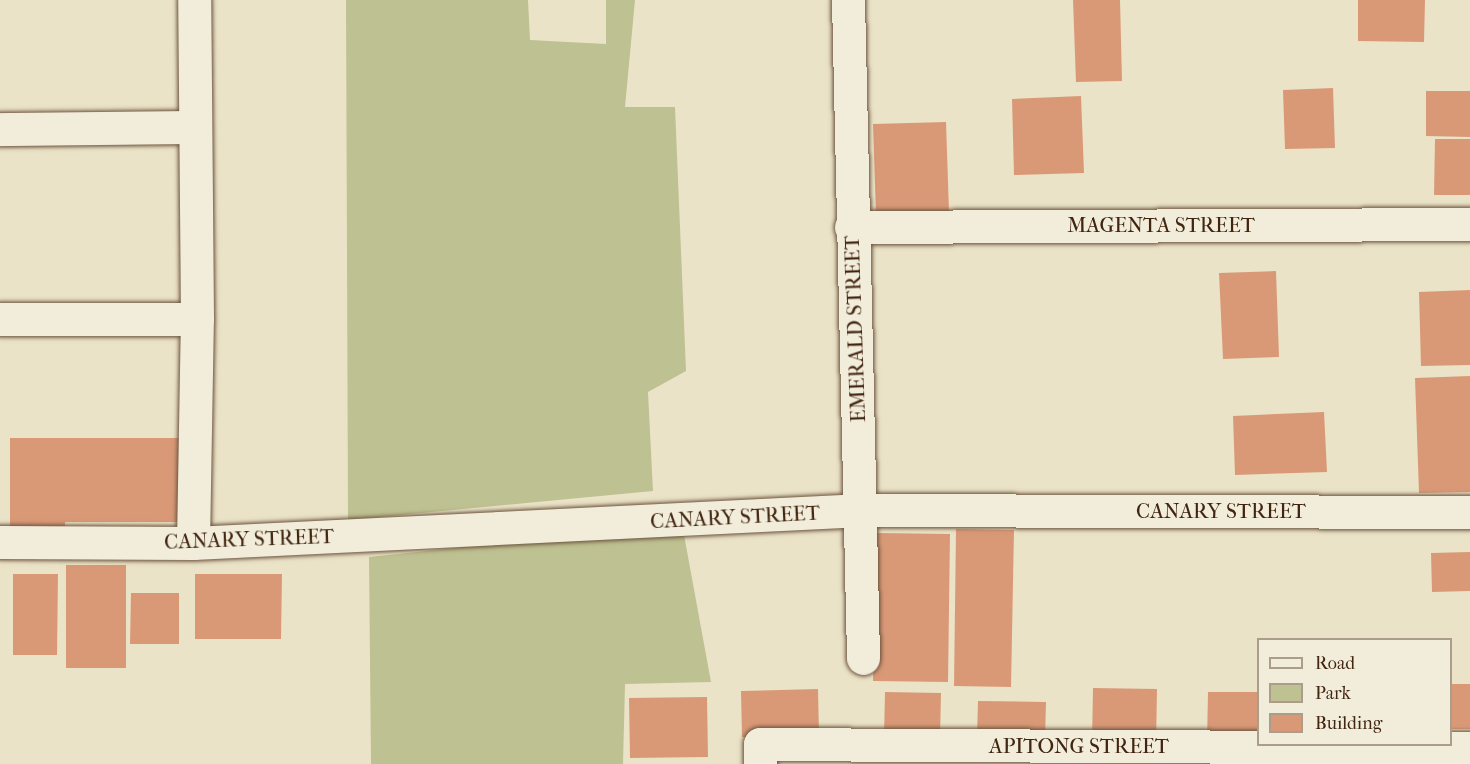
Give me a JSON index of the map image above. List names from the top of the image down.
{
  "streets": {
    "street": [
      "MAGENTA STREET",
      "EMERALD STREET",
      "CANARY STREET",
      "APITONG STREET"
    ]
  },
  "crossings": [
    ["MAGENTA STREET", "EMERALD STREET"],
    ["EMERALD STREET", "CANARY STREET"]
  ],
  "legend": ["Road", "Park", "Building"]
}
